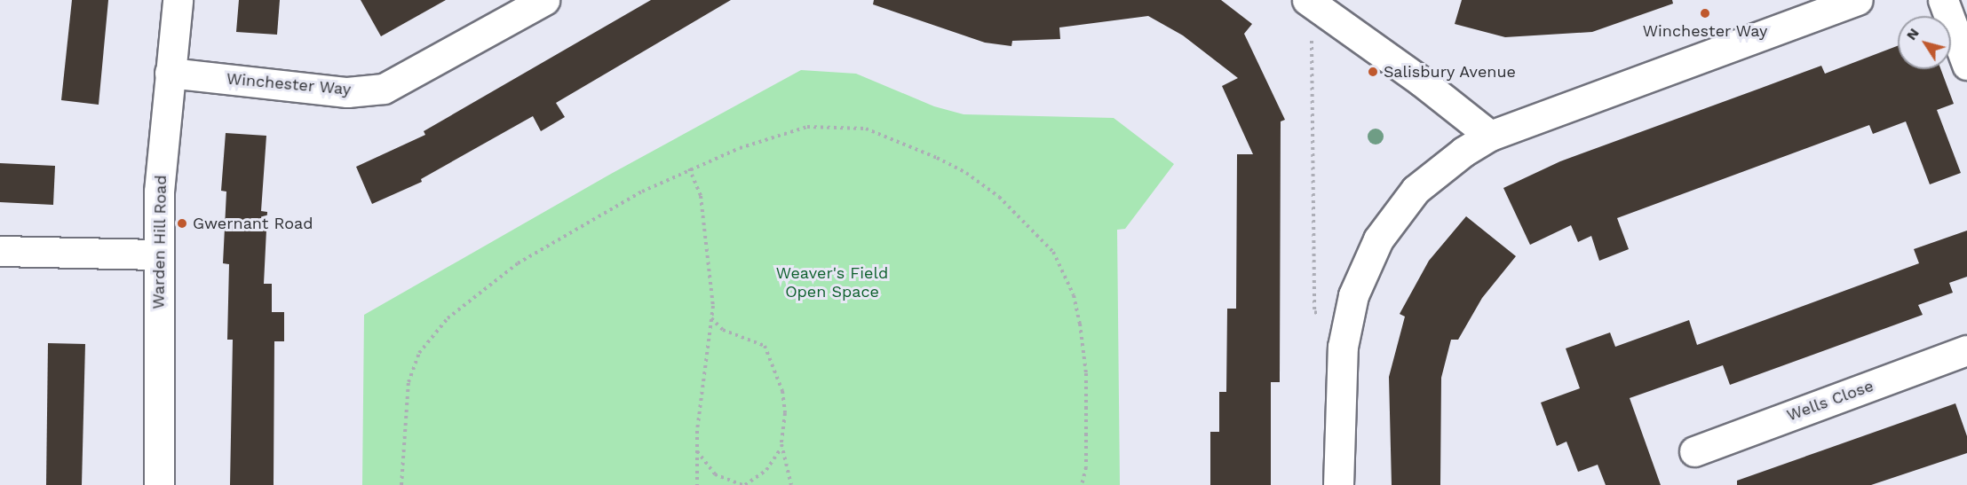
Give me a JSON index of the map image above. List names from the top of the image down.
{
  "streets": {
    "street": ["Winchester Way", "Warden Hill Road", "Wells Close"]
  },
  "crossings": [
    ["Winchester Way", "Warden Hill Road"]
  ],
  "parks": ["Weaver's Field Open Space"],
  "places": ["Winchester Way", "Salisbury Avenue", "Gwernant Road"],
  "north": "top left"
}
